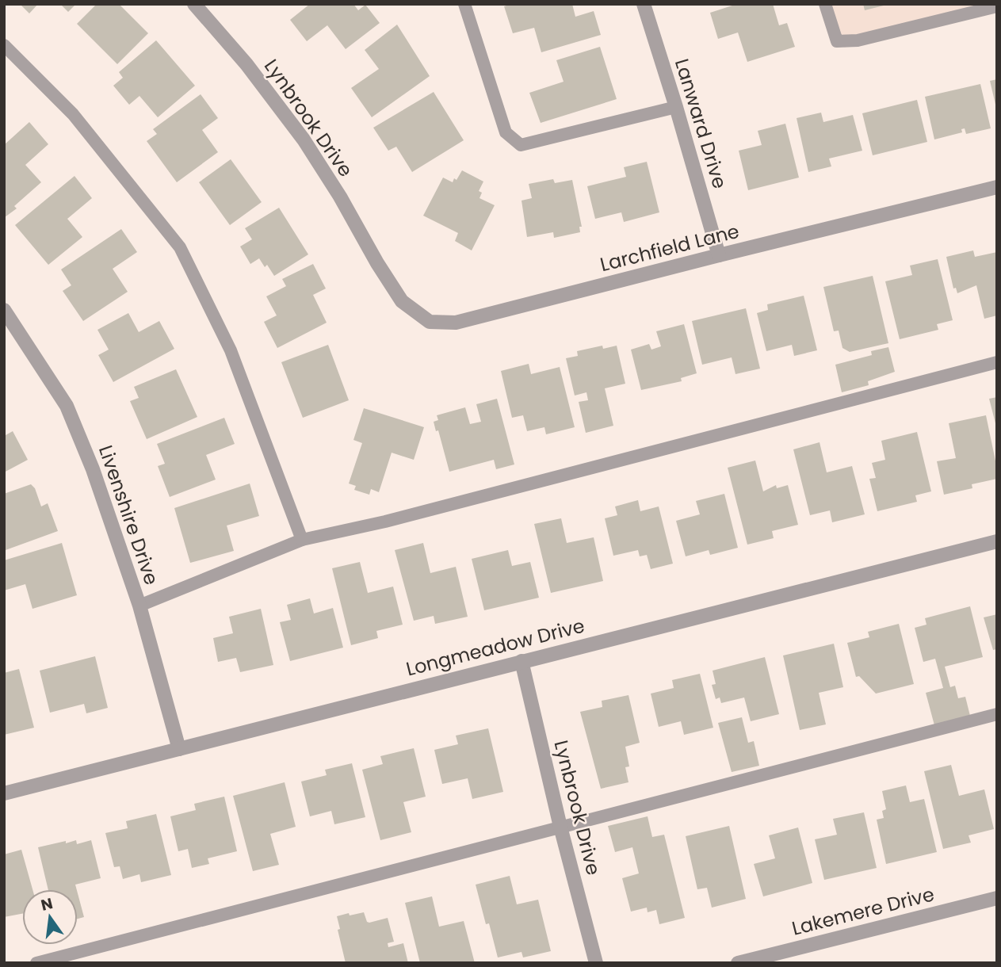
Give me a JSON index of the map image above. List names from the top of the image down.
{
  "streets": {
    "street": [
      "Lynbrook Drive",
      "Lanward Drive",
      "Larchfield Lane",
      "Livenshire Drive",
      "Longmeadow Drive",
      "Lakemere Drive"
    ]
  },
  "crossings": [
    ["Lynbrook Drive", "Larchfield Lane"],
    ["Lynbrook Drive", "Longmeadow Drive"],
    ["Lanward Drive", "Larchfield Lane"],
    ["Livenshire Drive", "Longmeadow Drive"]
  ],
  "north": "top"
}
